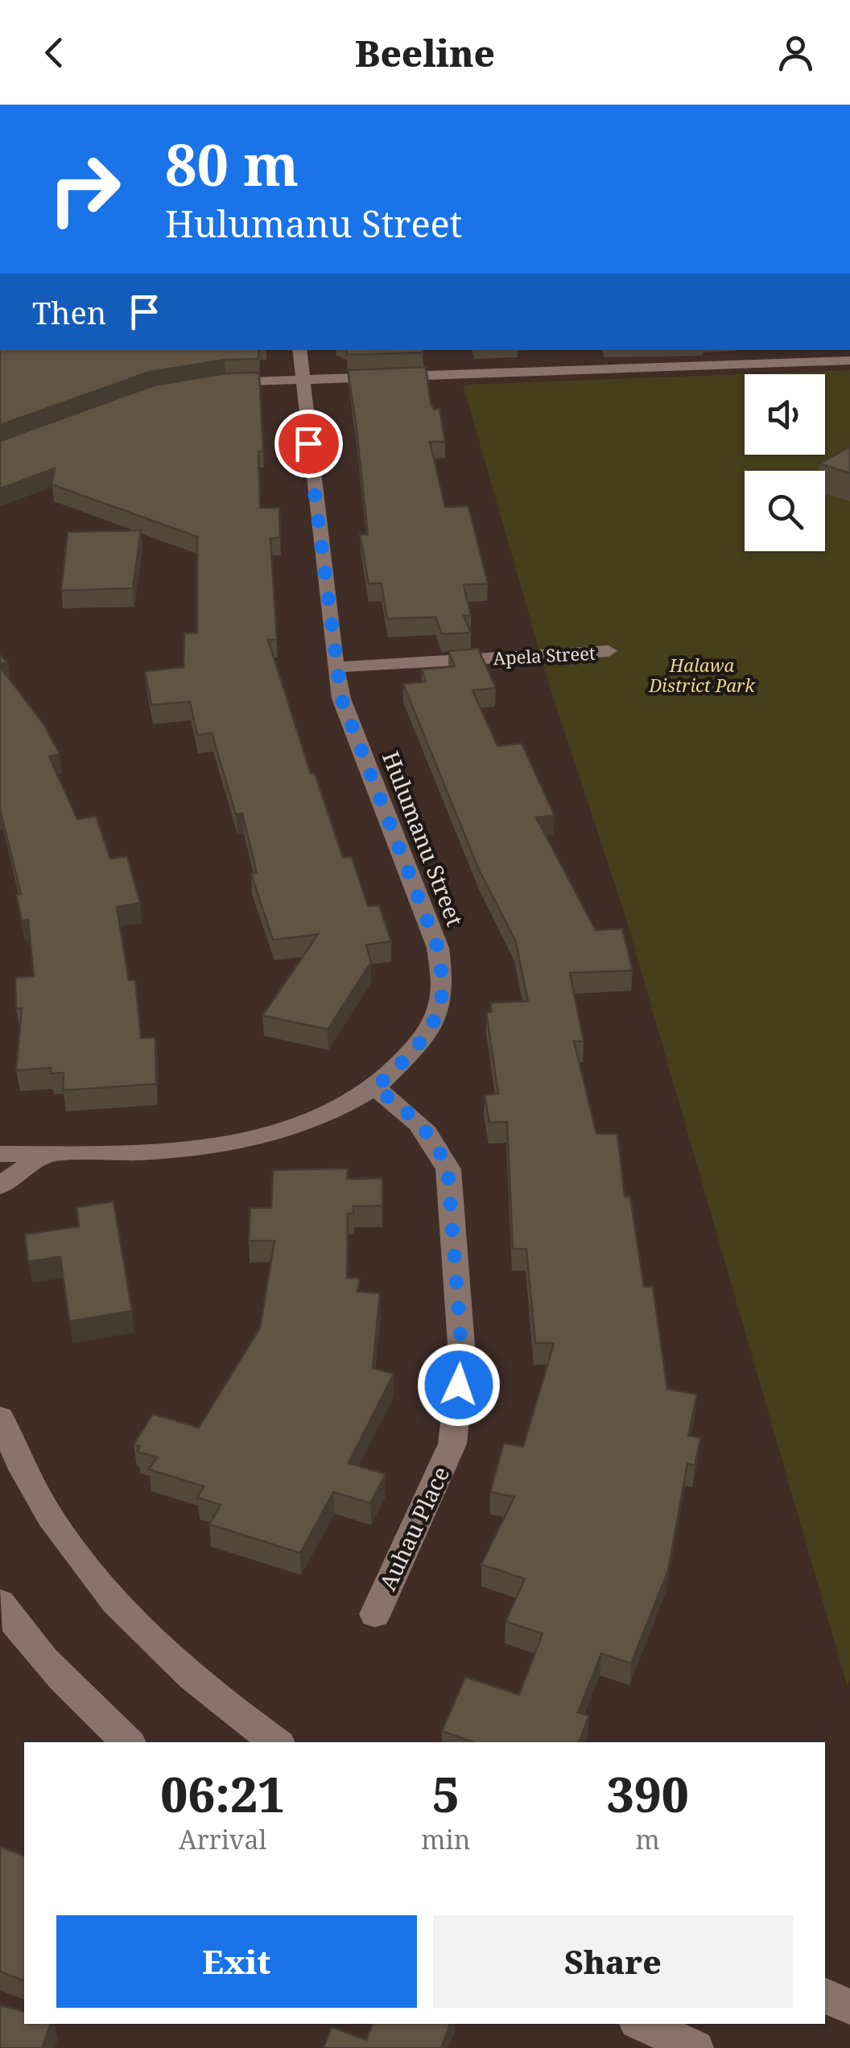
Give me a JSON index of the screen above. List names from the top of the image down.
{
  "streets": {
    "street": ["Apela Street", "Hulumanu Street", "Auhau Place"]
  },
  "crossings": [
    ["Apela Street", "Hulumanu Street"],
    ["Hulumanu Street", "Auhau Place"]
  ],
  "parks": ["Halawa District Park"],
  "page": {
    "header": "Beeline",
    "turn": ["80 m", "Hulumanu Street"],
    "then": "Then",
    "eta": [
      "06:21",
      "Arrival",
      "5",
      "min",
      "390",
      "m"
    ],
    "buttons": ["Exit", "Share"]
  }
}
